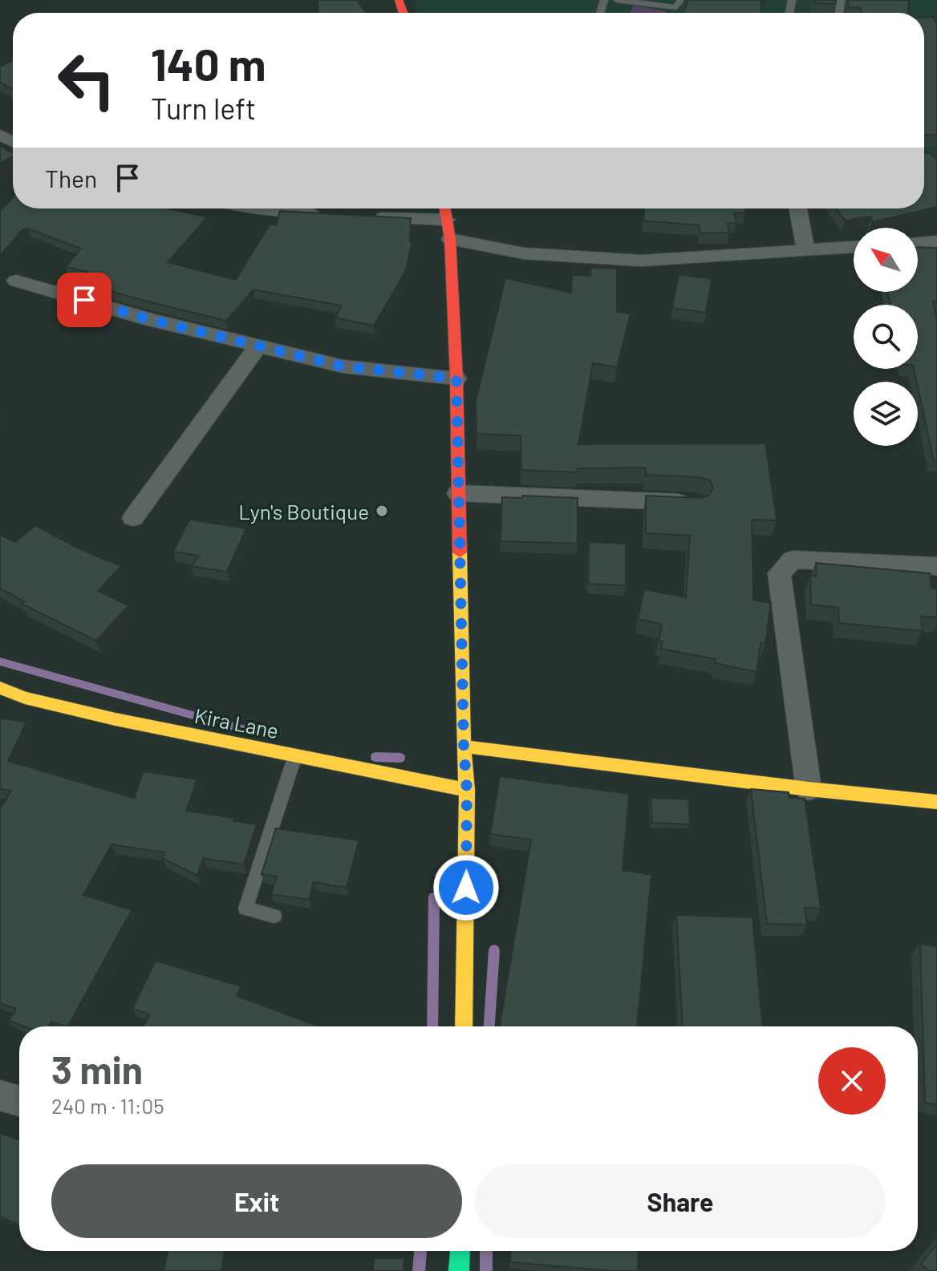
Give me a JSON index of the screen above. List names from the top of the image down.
{
  "streets": {
    "main road": ["Kira Lane"]
  },
  "places": ["Lyn's Boutique"],
  "north": "top left",
  "page": {
    "turn": ["140 m", "Turn left"],
    "then": "Then",
    "heading": ["3 min", "240 m · 11:05"],
    "buttons": ["Exit", "Share"]
  }
}
